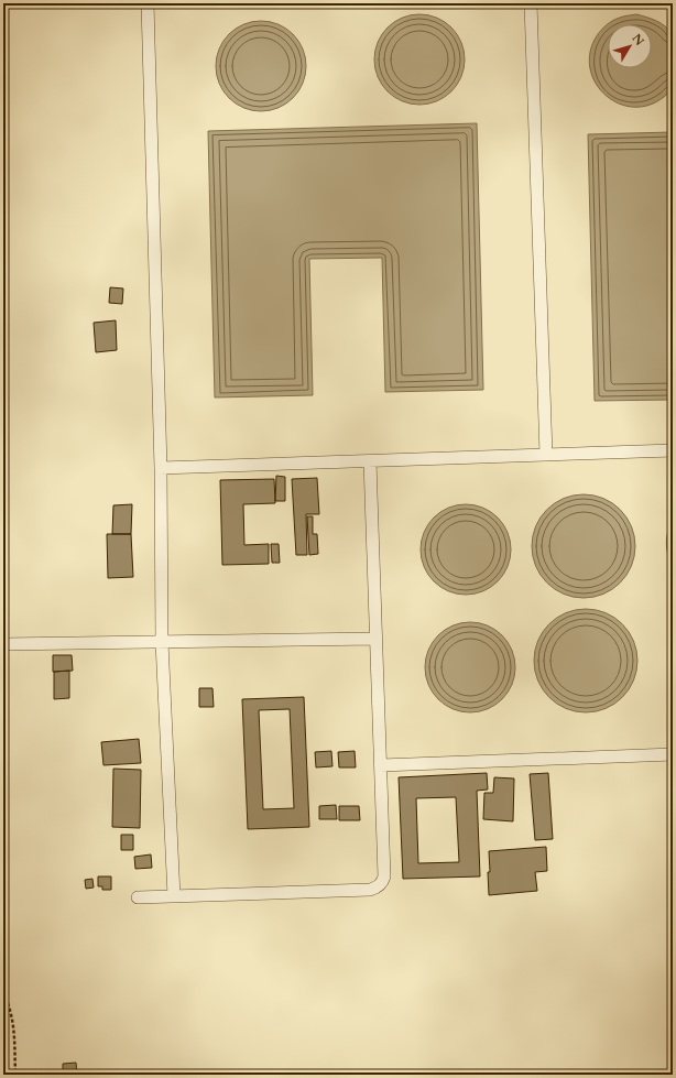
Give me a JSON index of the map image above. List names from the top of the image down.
{
  "north": "top right"
}
